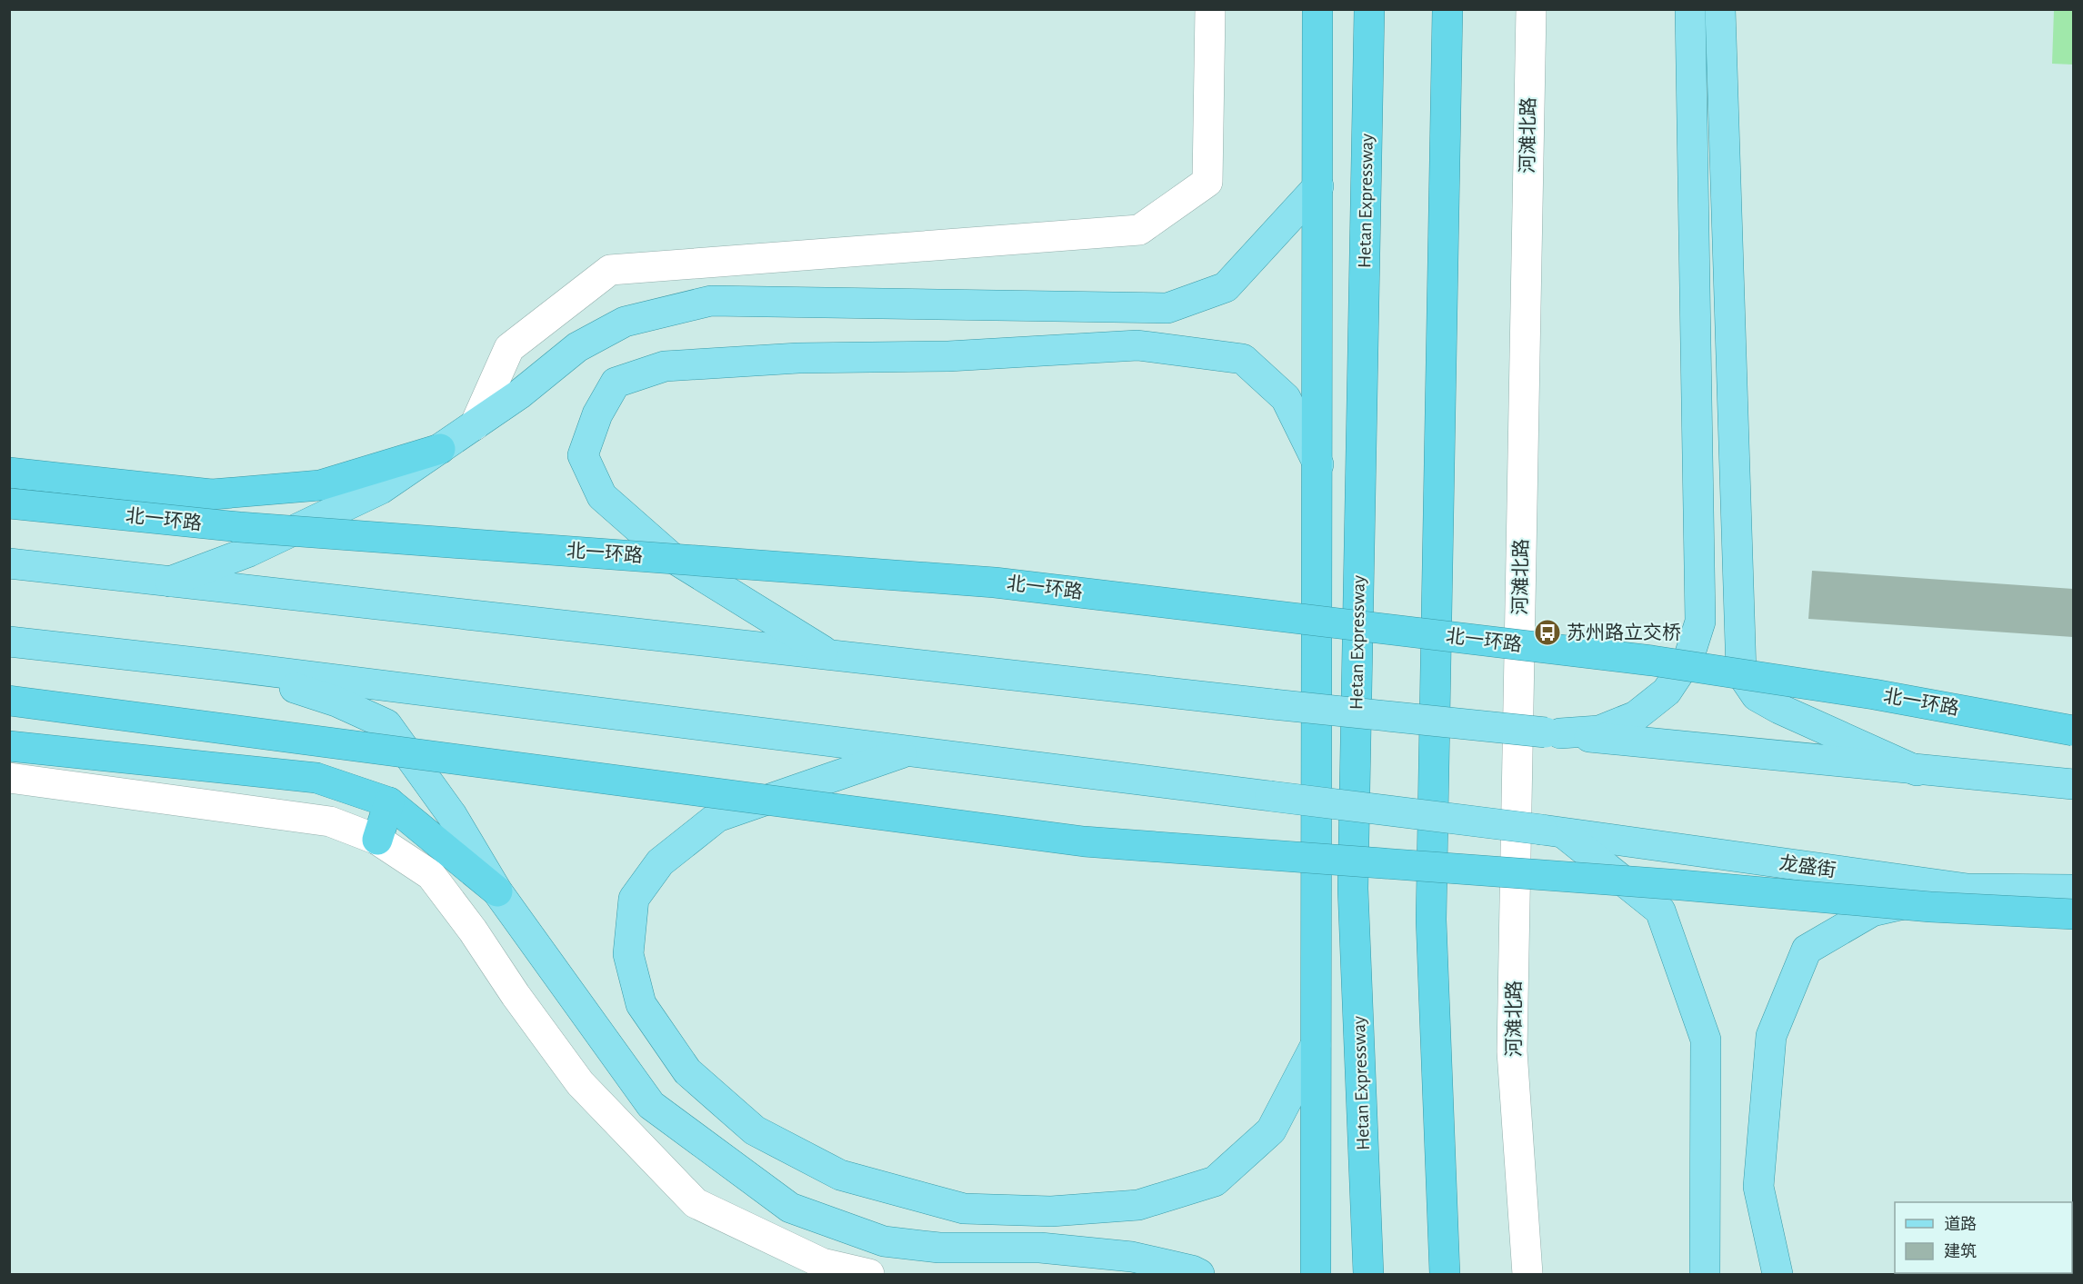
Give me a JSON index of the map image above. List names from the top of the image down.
{
  "streets": {
    "highway": ["Hetan Expressway", "北一环路"],
    "main road": ["龙盛街"],
    "street": ["河滩北路"]
  },
  "places": {
    "bus stop": ["苏州路立交桥"]
  },
  "legend": ["道路", "建筑"]
}
